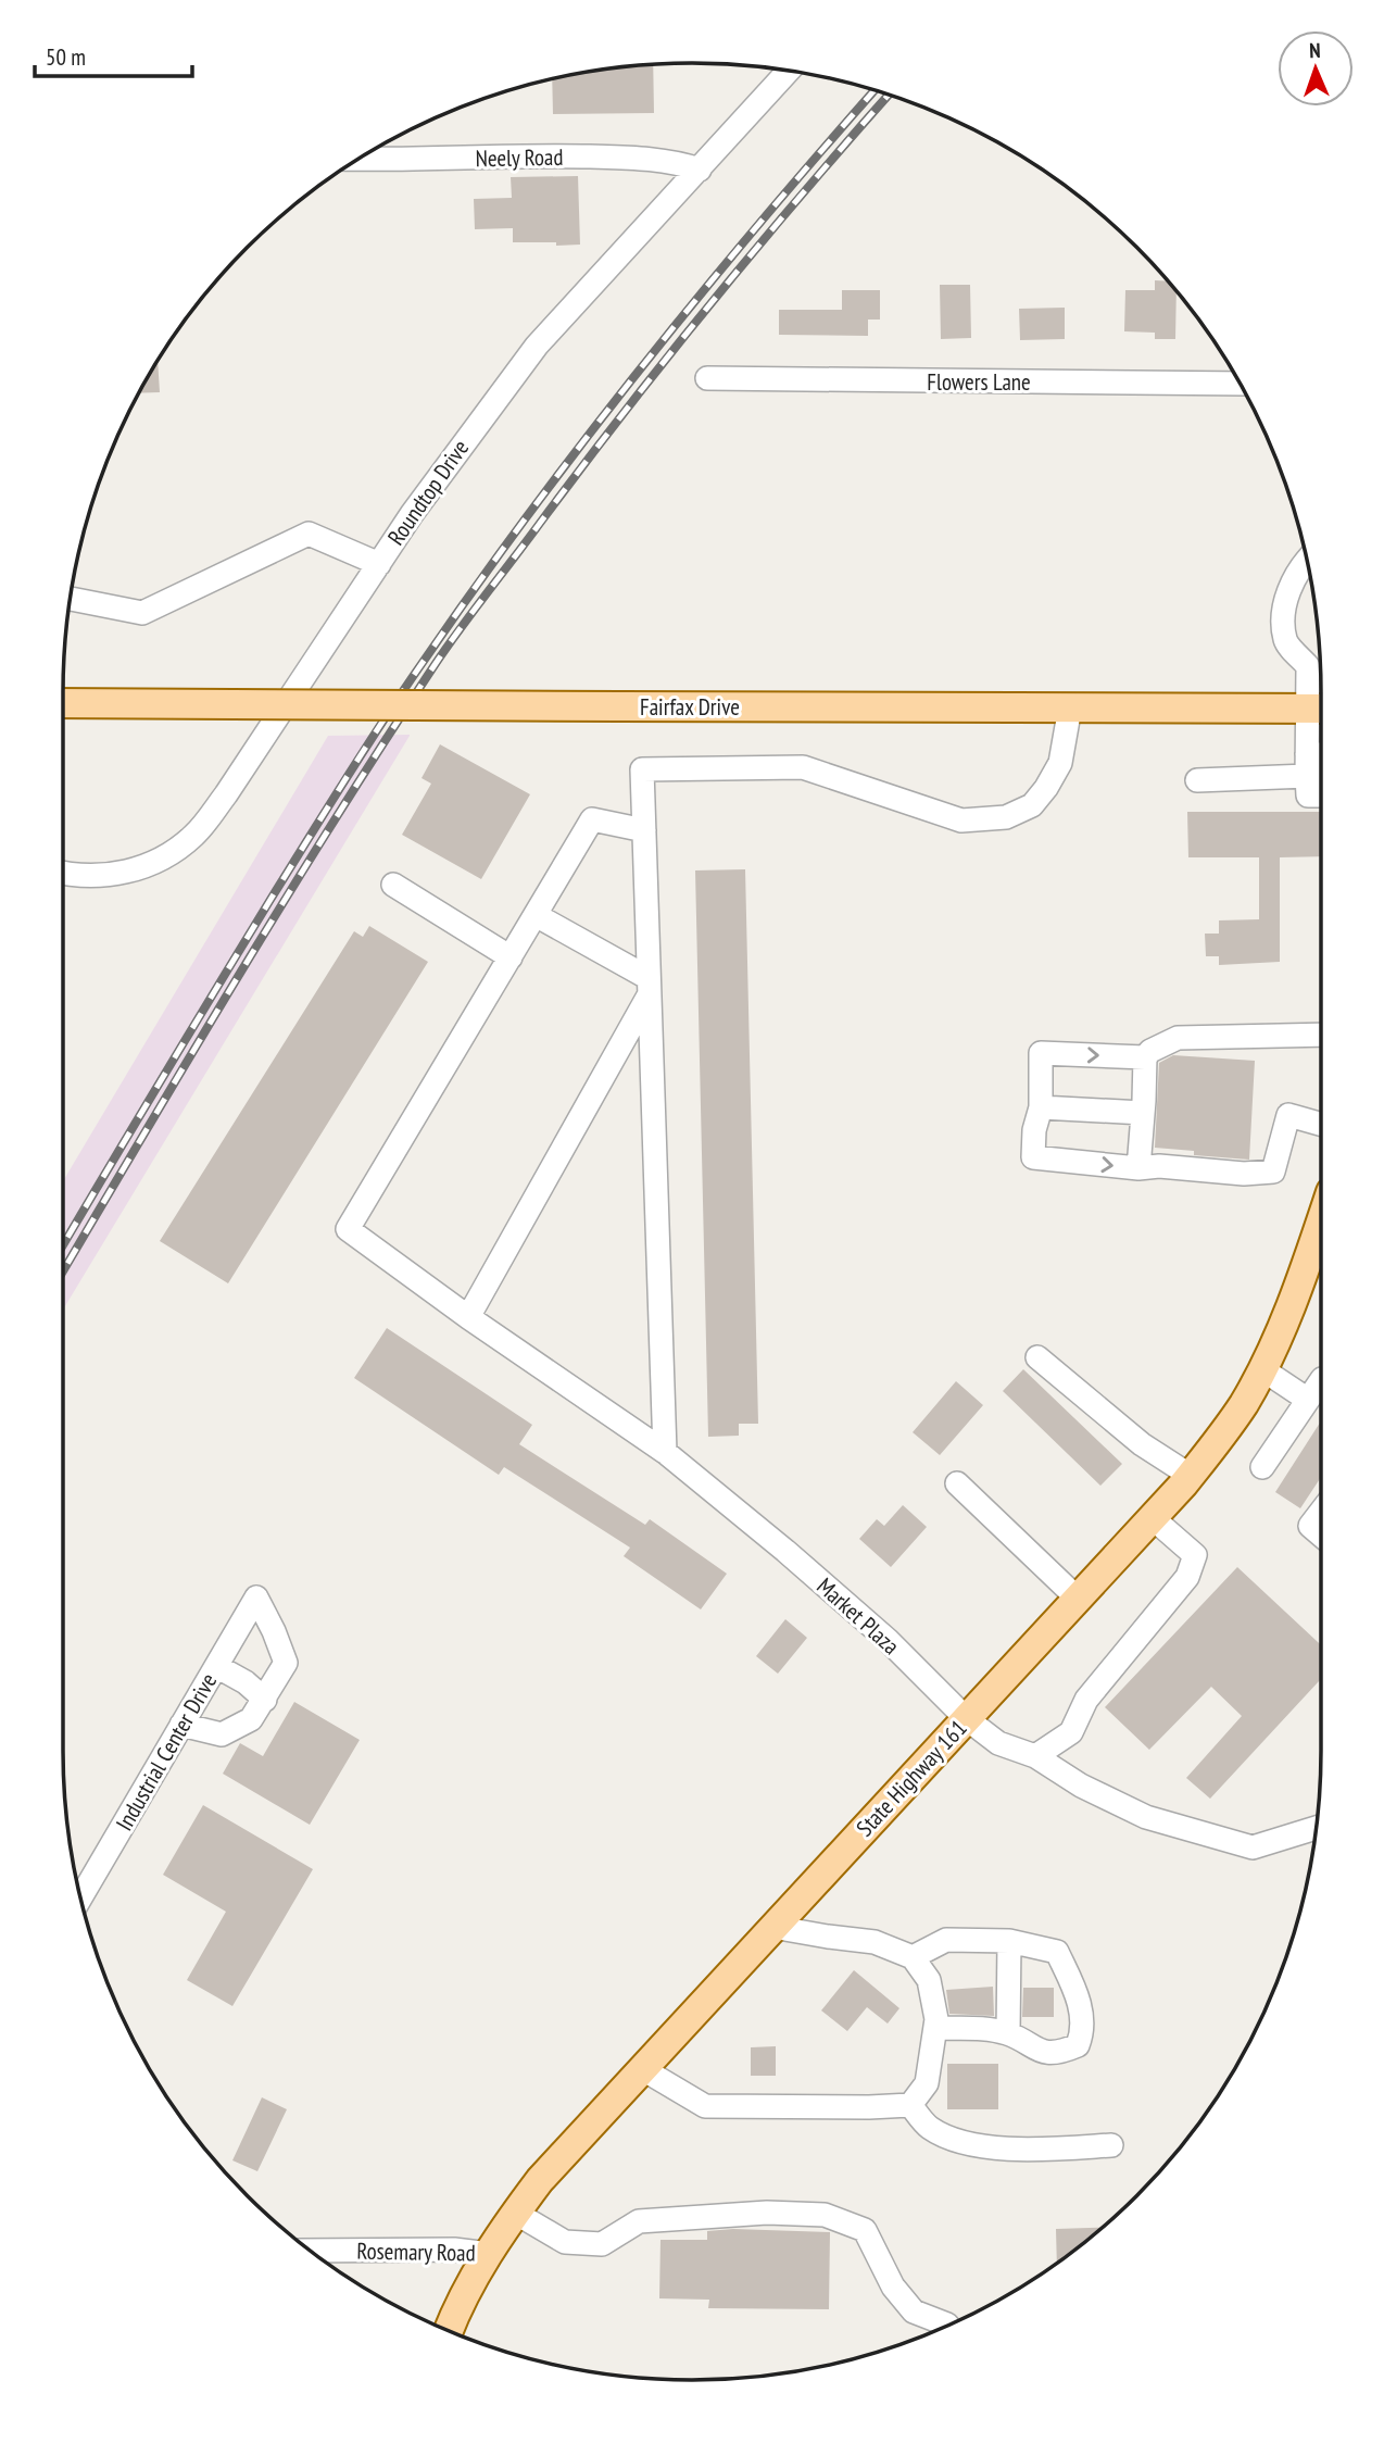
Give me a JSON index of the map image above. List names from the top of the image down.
{
  "streets": {
    "main road": ["Fairfax Drive", "State Highway 161"],
    "street": [
      "Neely Road",
      "Flowers Lane",
      "Roundtop Drive",
      "Market Plaza",
      "Industrial Center Drive",
      "Rosemary Road"
    ]
  },
  "crossings": [
    ["Neely Road", "Roundtop Drive"],
    ["Market Plaza", "State Highway 161"],
    ["State Highway 161", "Rosemary Road"]
  ],
  "scale_bar": "50 m",
  "north": "top"
}
